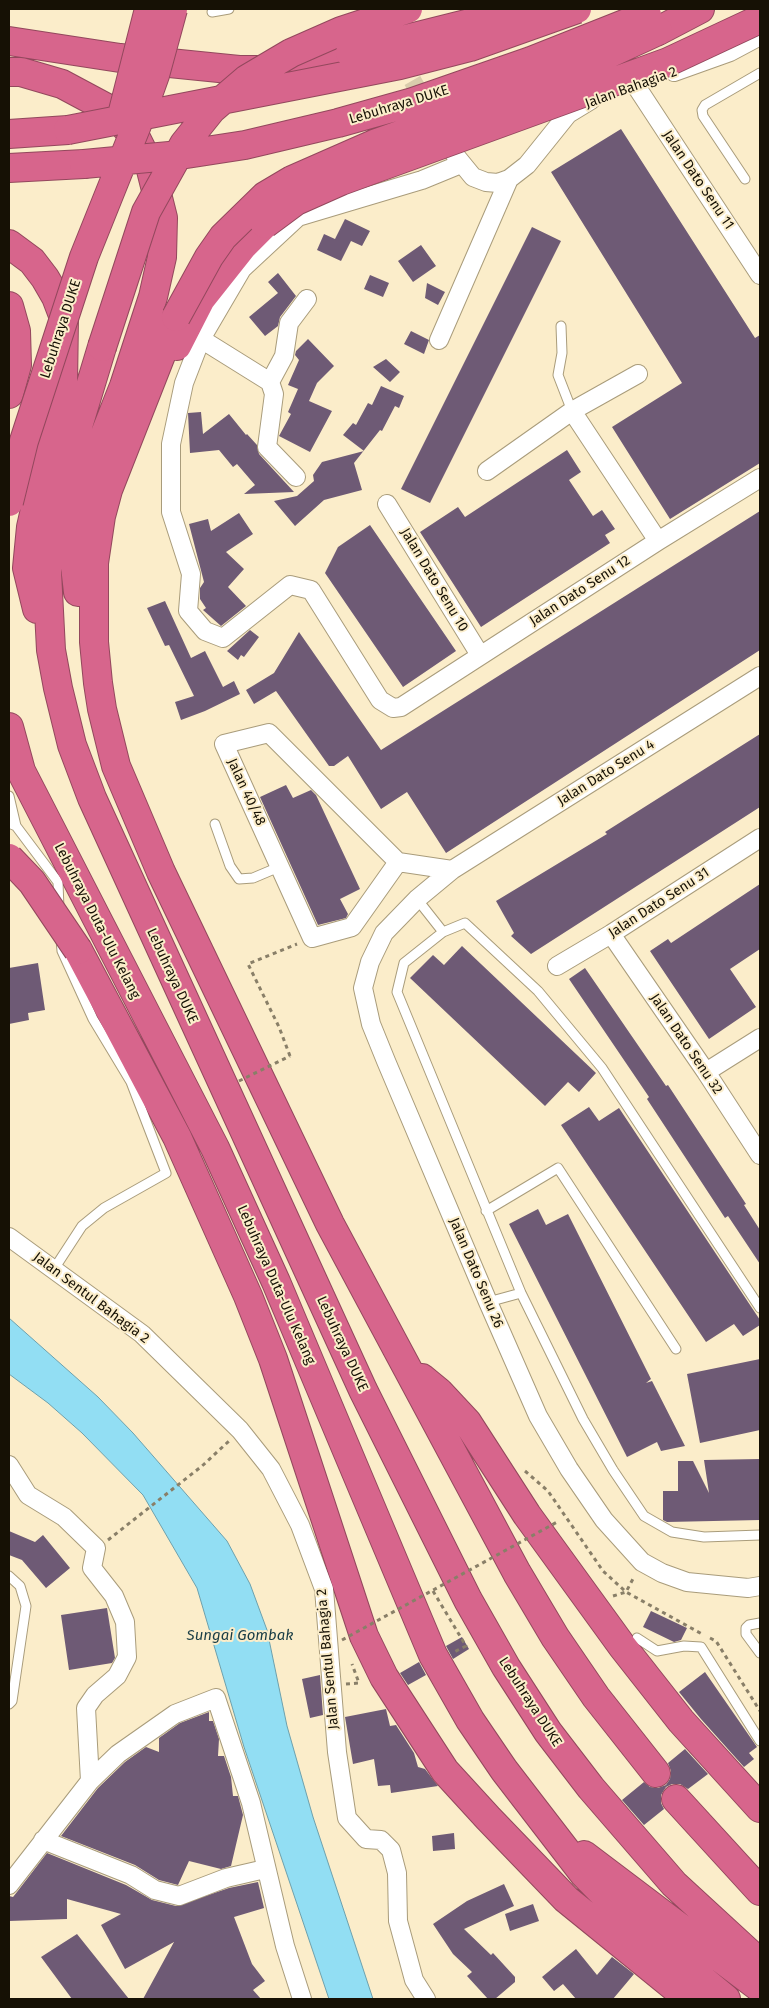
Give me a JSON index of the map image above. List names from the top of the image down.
{
  "streets": {
    "highway": ["Lebuhraya DUKE", "Lebuhraya Duta-Ulu Kelang"],
    "street": [
      "Jalan Bahagia 2",
      "Jalan Dato Senu 11",
      "Jalan Dato Senu 10",
      "Jalan Dato Senu 12",
      "Jalan Dato Senu 4",
      "Jalan 40/48",
      "Jalan Dato Senu 31",
      "Jalan Dato Senu 32",
      "Jalan Dato Senu 26",
      "Jalan Sentul Bahagia 2"
    ]
  },
  "crossings": [
    ["Jalan Bahagia 2", "Jalan Dato Senu 11"],
    ["Jalan Dato Senu 10", "Jalan Dato Senu 12"],
    ["Jalan Dato Senu 4", "Jalan Dato Senu 26"],
    ["Jalan Dato Senu 31", "Jalan Dato Senu 32"]
  ],
  "water": ["Sungai Gombak"]
}
